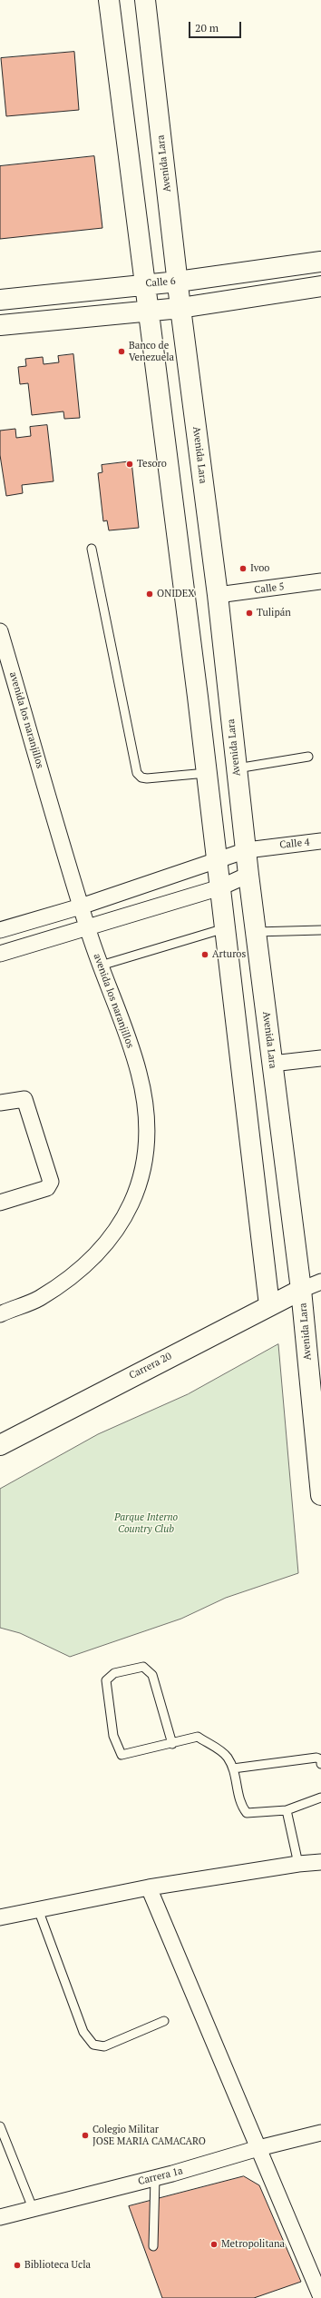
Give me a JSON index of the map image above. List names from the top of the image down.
{
  "streets": {
    "street": [
      "Avenida Lara",
      "Calle 6",
      "Calle 5",
      "avenida los naranjillos",
      "Calle 4",
      "Carrera 20",
      "Carrera 1a"
    ]
  },
  "crossings": [
    ["Avenida Lara", "Calle 6"],
    ["Avenida Lara", "Calle 5"],
    ["Avenida Lara", "Calle 4"],
    ["Avenida Lara", "Carrera 20"],
    ["avenida los naranjillos", "Calle 4"]
  ],
  "parks": ["Parque Interno Country Club"],
  "places": [
    "Banco de Venezuela",
    "Tesoro",
    "Ivoo",
    "ONIDEX",
    "Tulipán",
    "Arturos",
    "Colegio Militar JOSE MARIA CAMACARO",
    "Metropolitana",
    "Biblioteca Ucla"
  ],
  "scale_bar": "20 m"
}
